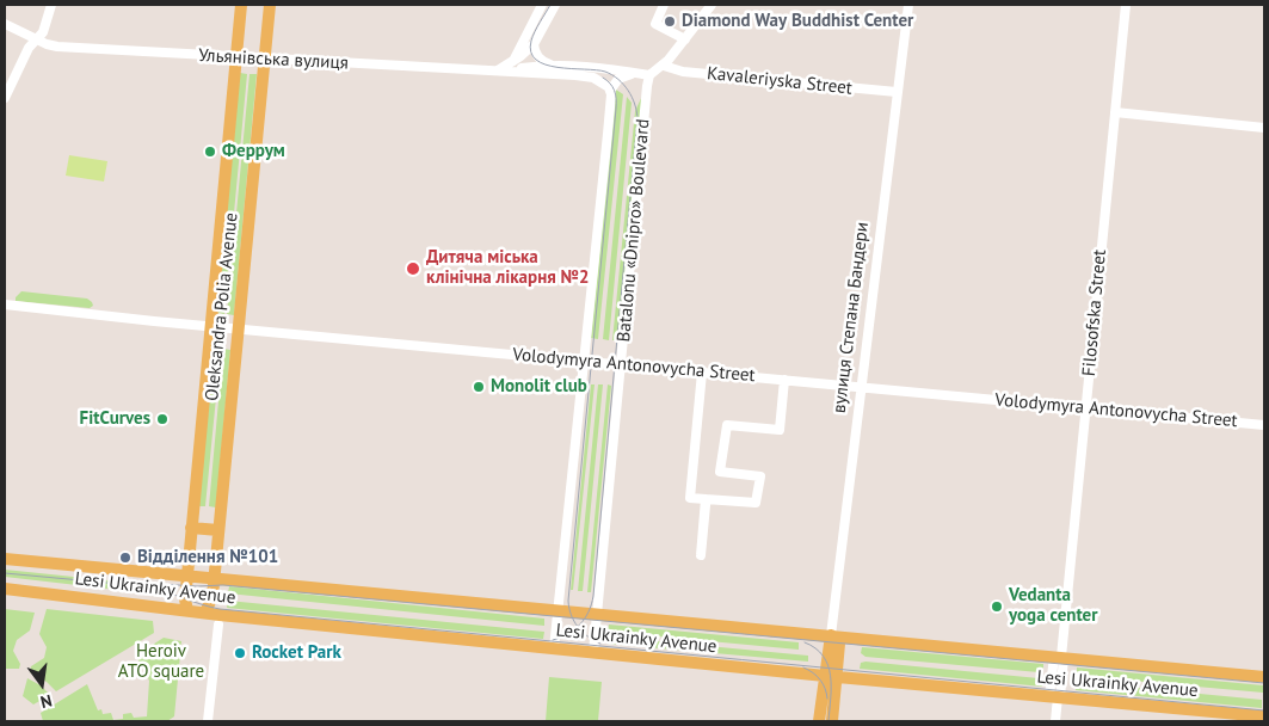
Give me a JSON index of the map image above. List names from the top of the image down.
{
  "streets": {
    "main road": ["Oleksandra Polia Avenue", "вулиця Степана Бандери", "Lesi Ukrainky Avenue"],
    "street": [
      "Ульянівська вулиця",
      "Kavaleriyska Street",
      "Batalonu «Dnipro» Boulevard",
      "Filosofska Street",
      "Volodymyra Antonovycha Street"
    ]
  },
  "crossings": [
    ["Ульянівська вулиця", "Batalonu «Dnipro» Boulevard"],
    ["Ульянівська вулиця", "Oleksandra Polia Avenue"],
    ["Kavaleriyska Street", "вулиця Степана Бандери"],
    ["Batalonu «Dnipro» Boulevard", "Volodymyra Antonovycha Street"],
    ["Batalonu «Dnipro» Boulevard", "Lesi Ukrainky Avenue"],
    ["Oleksandra Polia Avenue", "Volodymyra Antonovycha Street"],
    ["Oleksandra Polia Avenue", "Lesi Ukrainky Avenue"],
    ["Filosofska Street", "Volodymyra Antonovycha Street"],
    ["Filosofska Street", "Lesi Ukrainky Avenue"],
    ["вулиця Степана Бандери", "Volodymyra Antonovycha Street"],
    ["вулиця Степана Бандери", "Lesi Ukrainky Avenue"]
  ],
  "parks": ["Heroiv ATO square"],
  "places": [
    "Diamond Way Buddhist Center",
    "Феррум",
    "Дитяча міська клінічна лікарня №2",
    "Monolit club",
    "FitCurves",
    "Відділення №101",
    "Vedanta yoga center",
    "Rocket Park"
  ],
  "north": "bottom"
}
